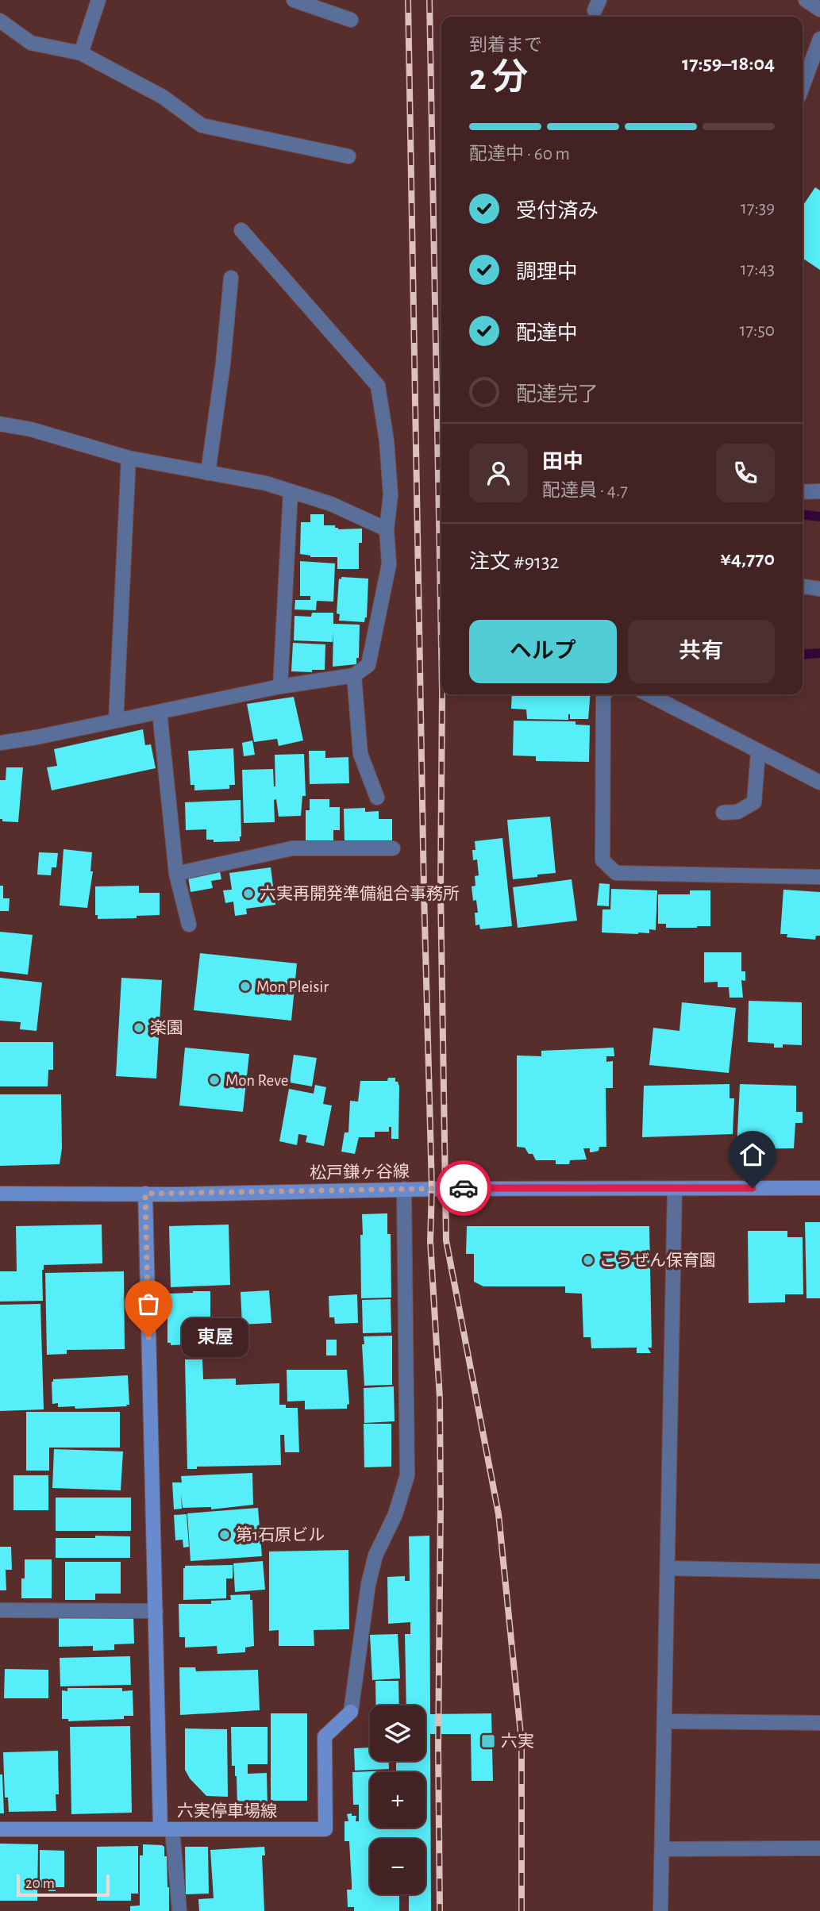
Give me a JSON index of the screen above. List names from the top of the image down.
{
  "streets": {
    "main road": ["松戸鎌ヶ谷線", "六実停車場線"]
  },
  "places": {
    "other": [
      "六実再開発準備組合事務所",
      "Mon Pleisir",
      "楽園",
      "Mon Reve",
      "こうぜん保育園",
      "東屋",
      "第1石原ビル"
    ],
    "transit": ["六実"]
  },
  "scale_bar": "20 m",
  "page": {
    "heading": ["2 分", "到着まで", "17:59–18:04"],
    "panel": [
      "田中",
      "配達員 · 4.7",
      "注文 #9132",
      "¥4,770"
    ],
    "bar": "配達中 · 60 m",
    "list": [
      ["受付済み", "17:39"],
      ["調理中", "17:43"],
      ["配達中", "17:50"],
      "配達完了"
    ],
    "buttons": ["ヘルプ", "共有"],
    "bubble": "東屋",
    "map_buttons": ["+", "−"],
    "scale": "20 m"
  }
}
